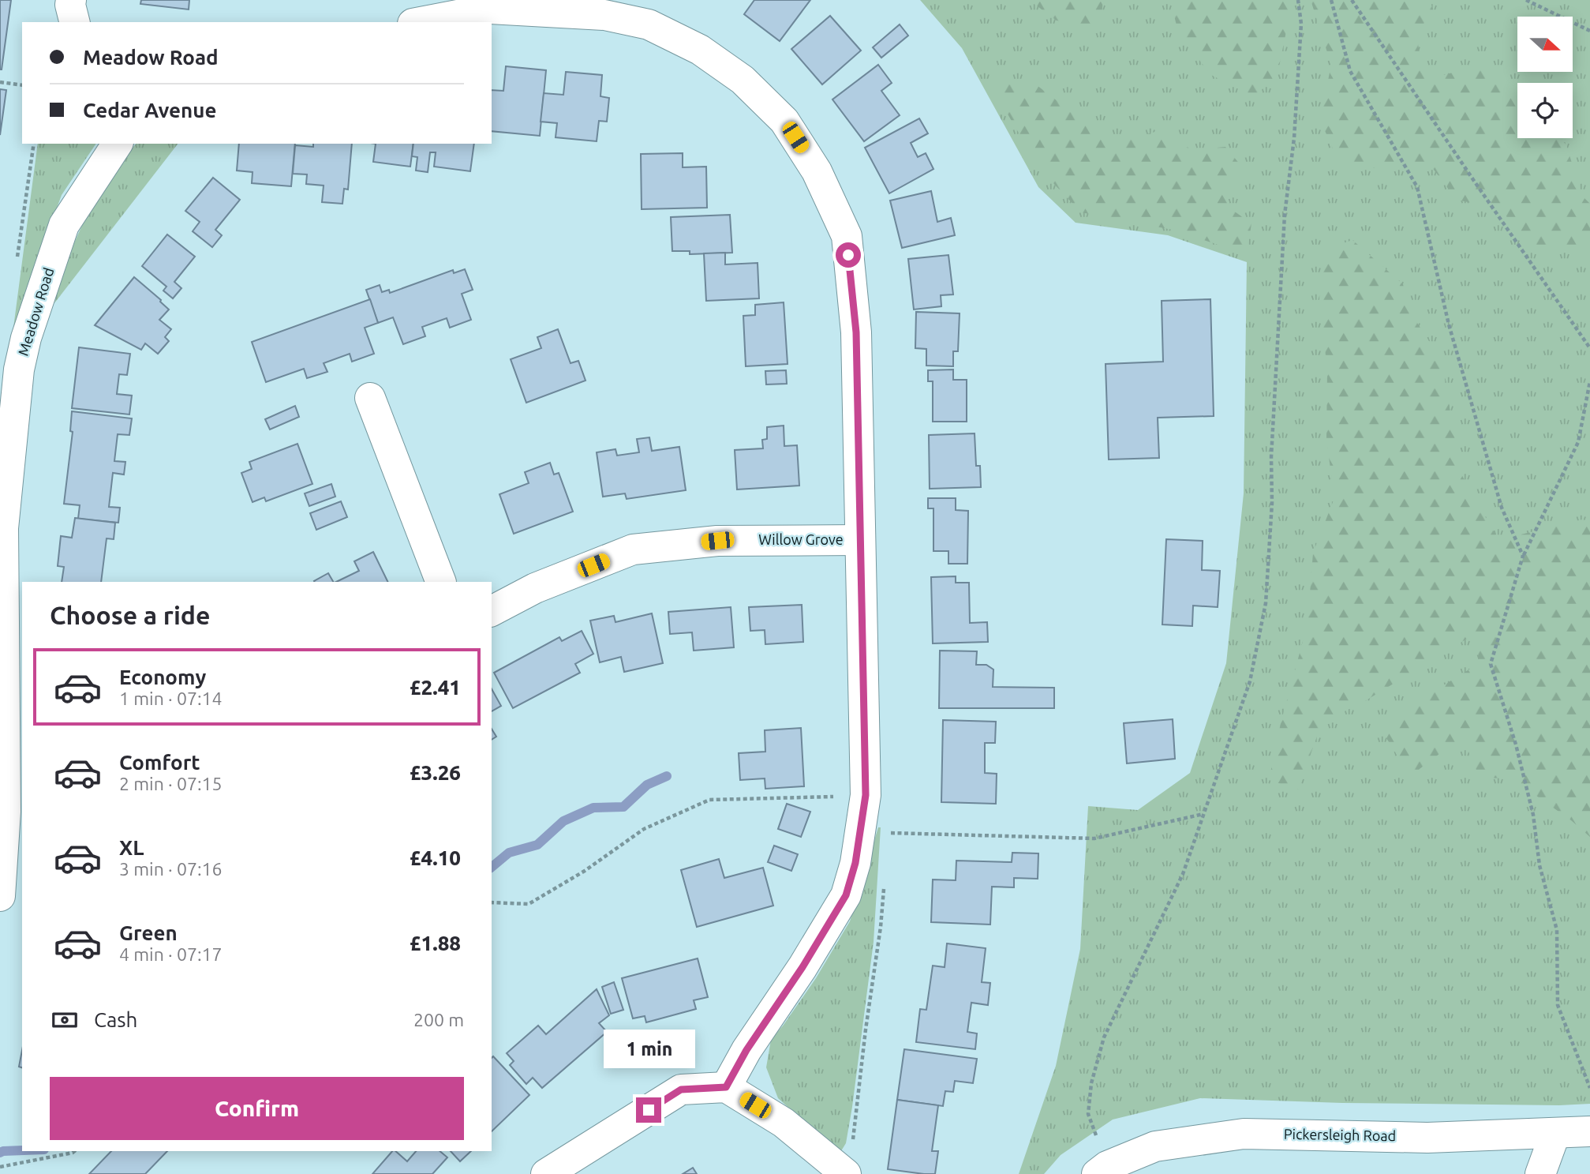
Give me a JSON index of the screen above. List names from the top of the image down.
{
  "streets": {
    "street": ["Meadow Road", "Willow Grove", "Pickersleigh Road"]
  },
  "north": "right",
  "page": {
    "banner": ["Meadow Road", "Cedar Avenue"],
    "heading": "Choose a ride",
    "list": [
      {
        "name": "Economy",
        "note": "1 min · 07:14",
        "value": "£2.41"
      },
      {
        "name": "Comfort",
        "note": "2 min · 07:15",
        "value": "£3.26"
      },
      {
        "name": "XL",
        "note": "3 min · 07:16",
        "value": "£4.10"
      },
      {
        "name": "Green",
        "note": "4 min · 07:17",
        "value": "£1.88"
      }
    ],
    "pay": ["Cash", "200 m"],
    "bubble": "1 min",
    "buttons": "Confirm"
  }
}
